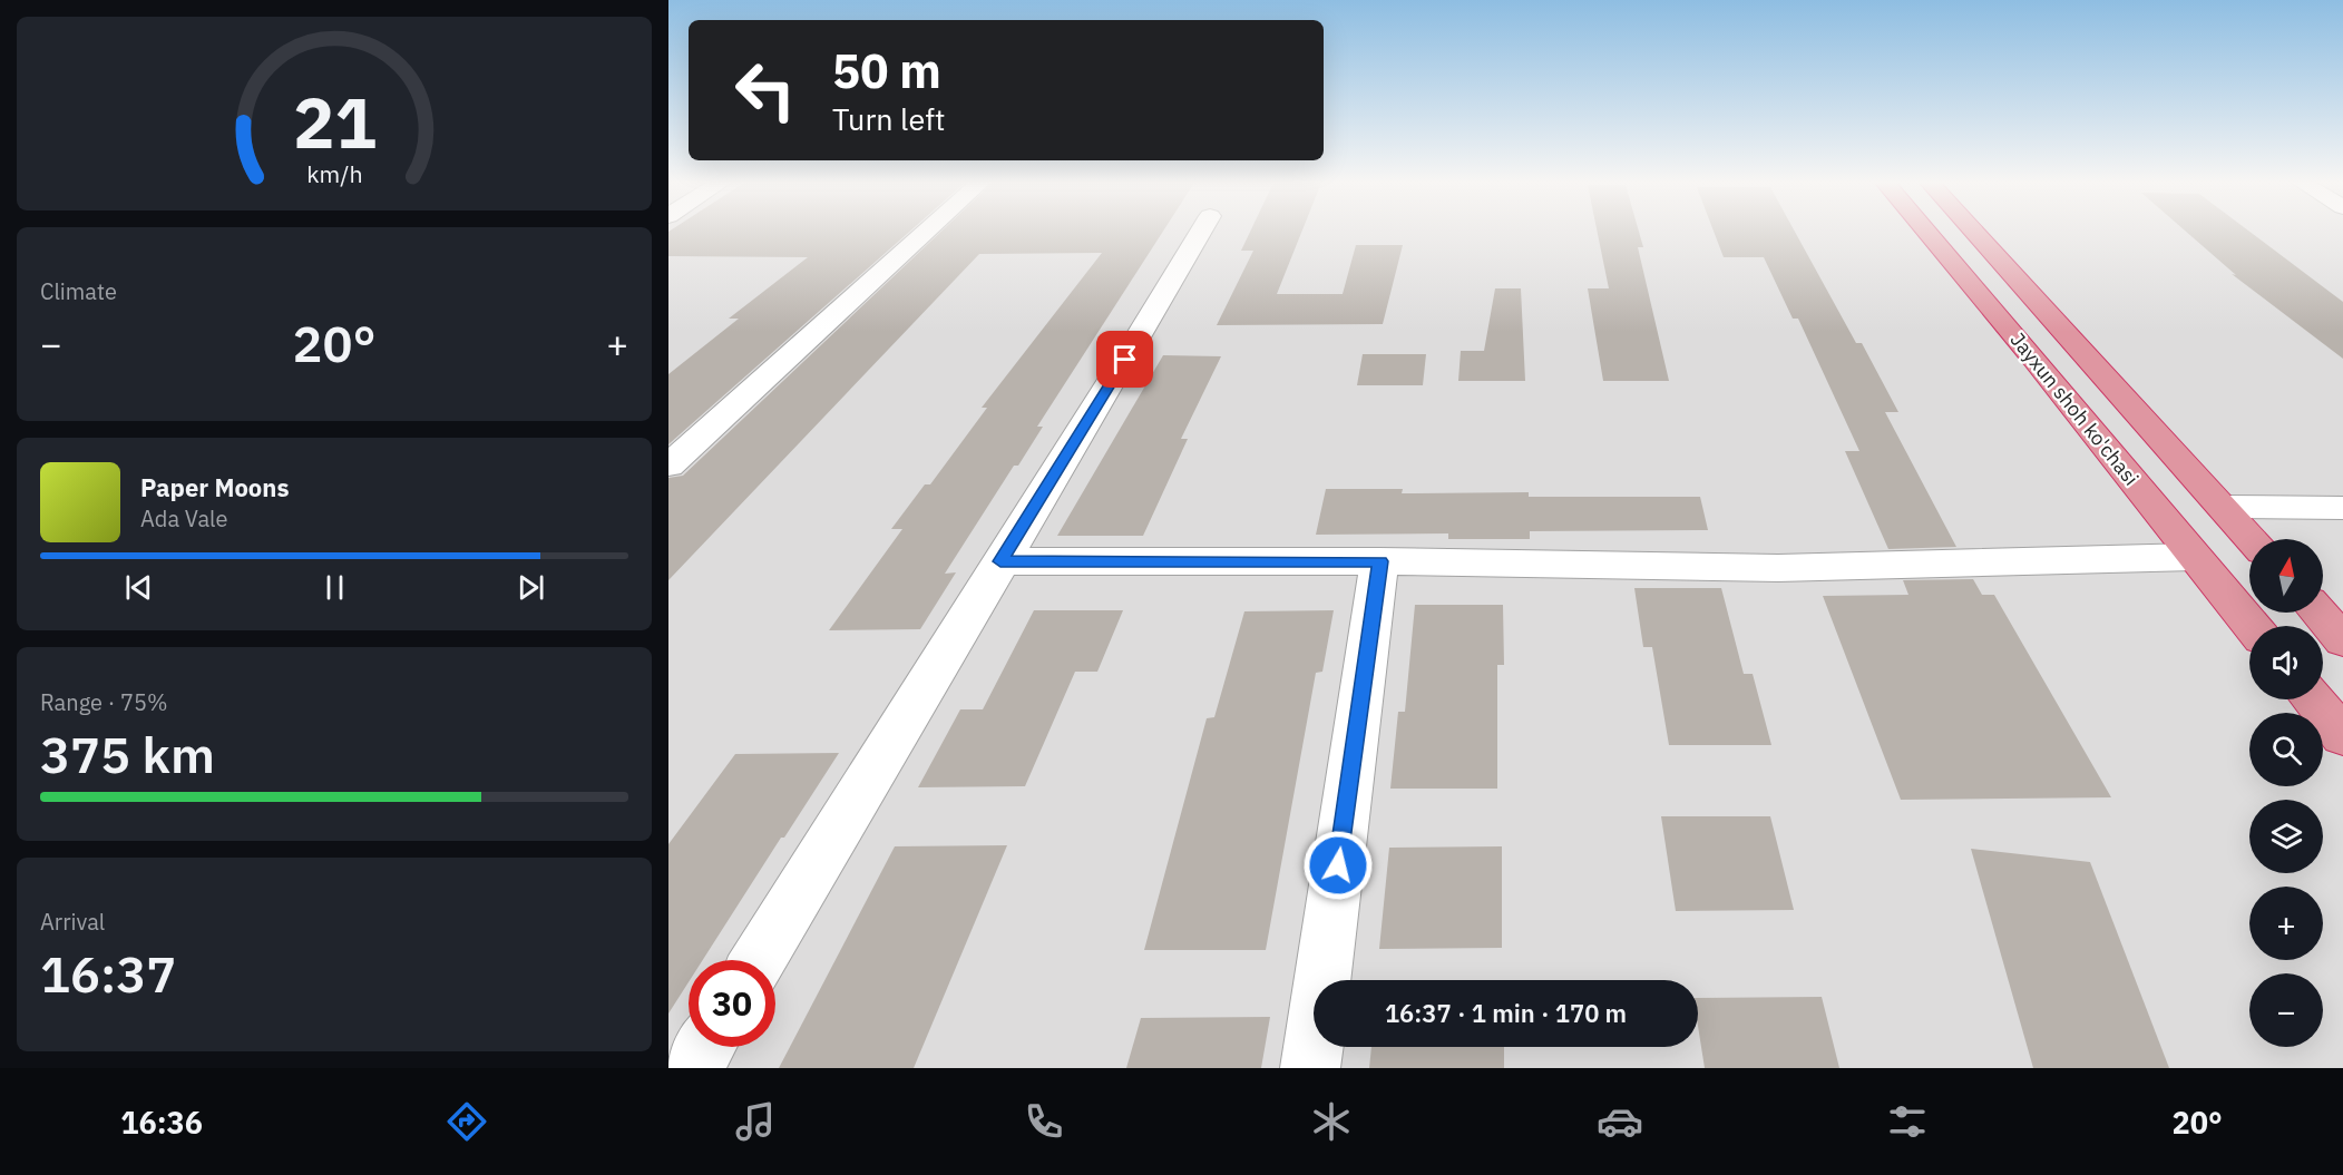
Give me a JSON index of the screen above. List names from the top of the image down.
{
  "streets": {
    "highway": ["Jayxun shoh ko'chasi"]
  },
  "north": "top",
  "page": {
    "turn": ["50 m", "Turn left"],
    "tile": [
      "Climate",
      ["Range · 75%", "375 km"],
      ["Arrival", "16:37"]
    ],
    "heat": ["−", "20°", "+"],
    "song": ["Paper Moons", "Ada Vale"],
    "map_buttons": ["+", "−"],
    "limit": "30",
    "trip": "16:37 · 1 min · 170 m",
    "tabs": ["16:36", "20°"],
    "gauge": ["21", "km/h"]
  }
}
